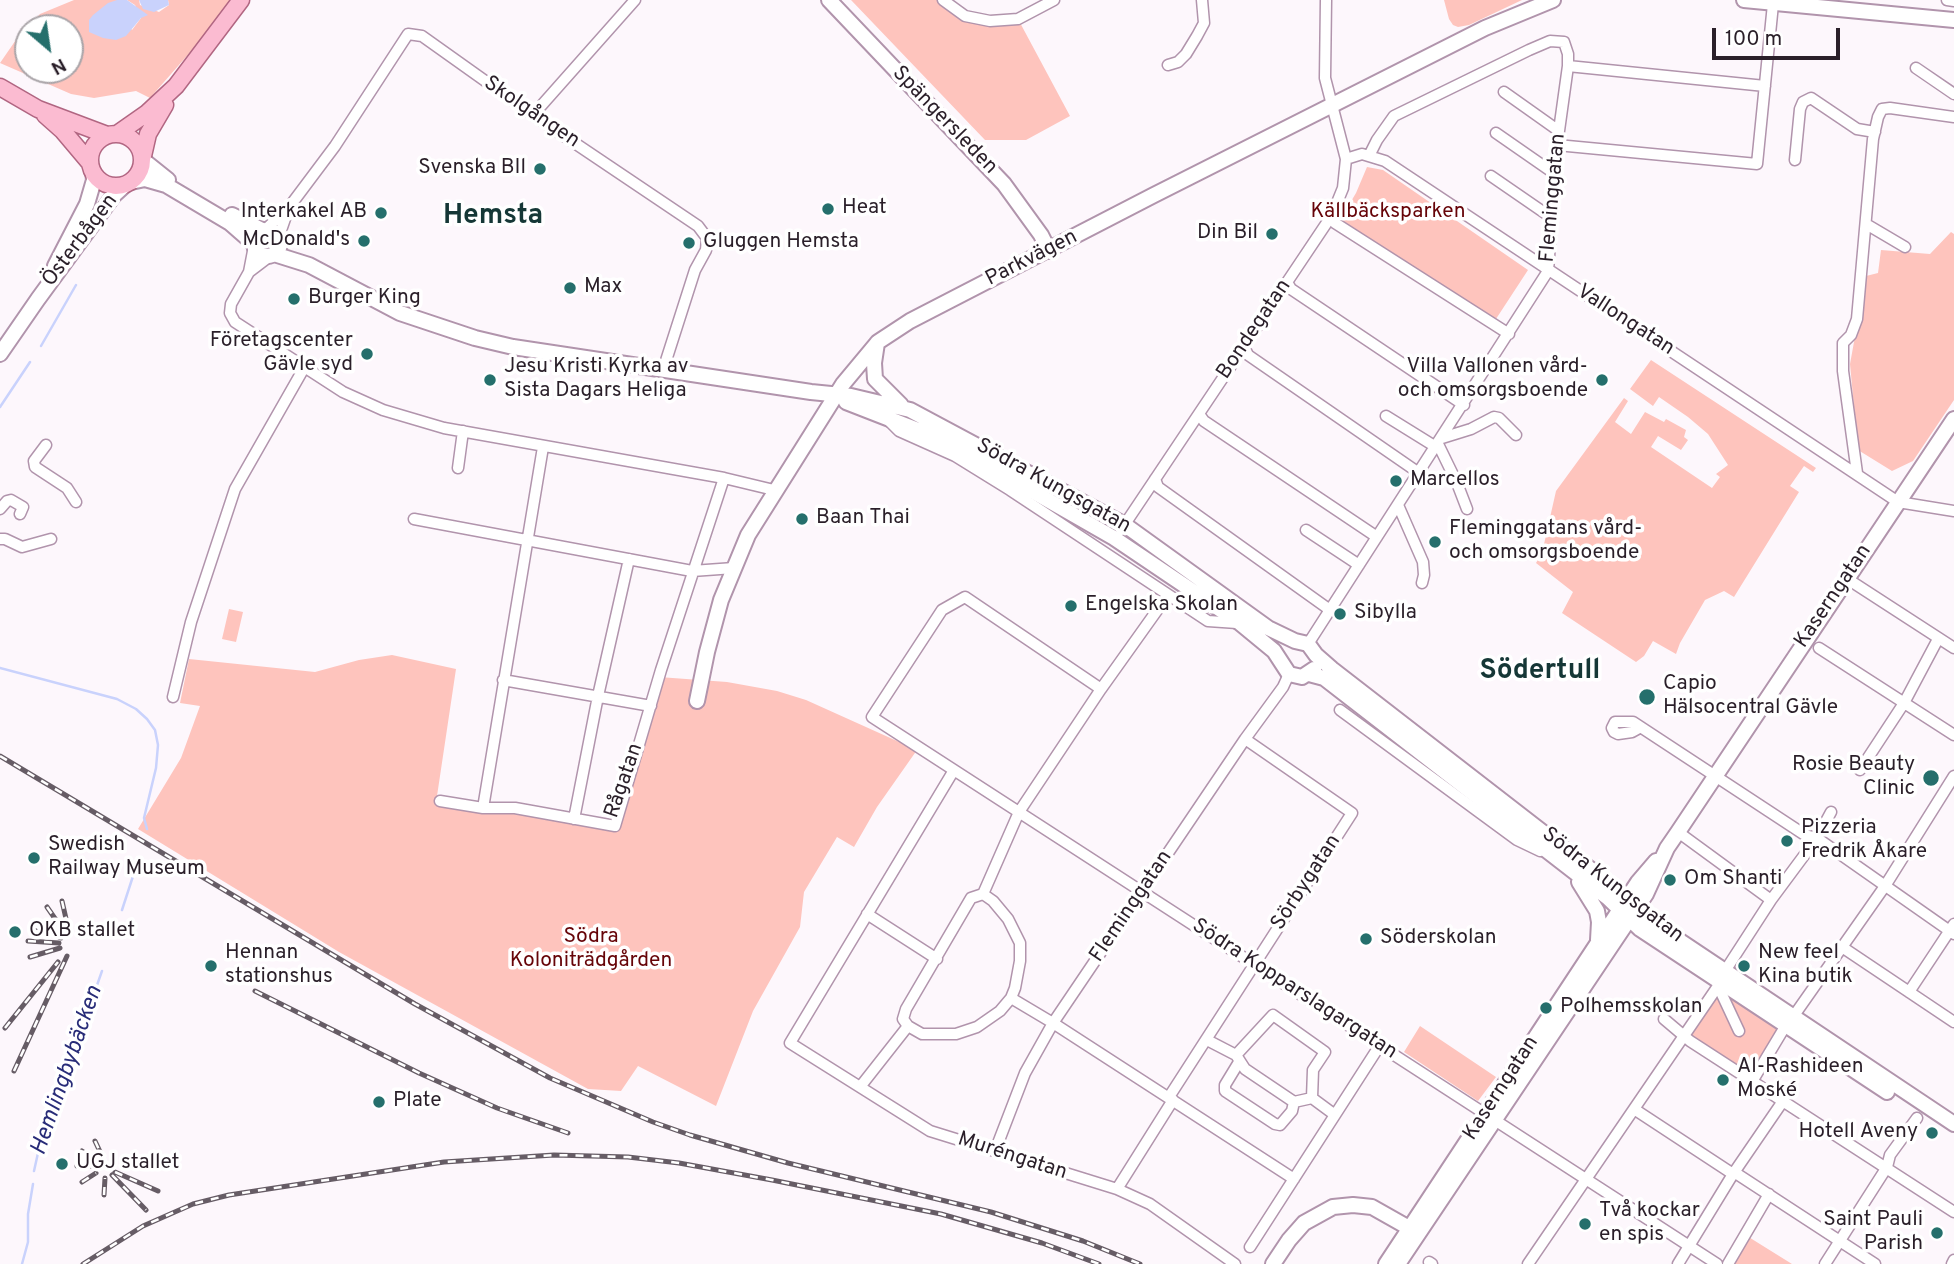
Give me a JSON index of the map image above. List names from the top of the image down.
{
  "streets": {
    "main road": [
      "Spängersleden",
      "Österbågen",
      "Parkvägen",
      "Södra Kungsgatan",
      "Kaserngatan"
    ],
    "street": [
      "Skolgången",
      "Fleminggatan",
      "Vallongatan",
      "Bondegatan",
      "Rågatan",
      "Sörbygatan",
      "Södra Kopparslagargatan",
      "Muréngatan"
    ]
  },
  "crossings": [
    ["Spängersleden", "Parkvägen"],
    ["Fleminggatan", "Vallongatan"],
    ["Fleminggatan", "Södra Kungsgatan"],
    ["Fleminggatan", "Sörbygatan"],
    ["Fleminggatan", "Södra Kopparslagargatan"],
    ["Fleminggatan", "Muréngatan"],
    ["Parkvägen", "Bondegatan"],
    ["Parkvägen", "Södra Kungsgatan"],
    ["Vallongatan", "Kaserngatan"],
    ["Bondegatan", "Södra Kungsgatan"],
    ["Södra Kungsgatan", "Kaserngatan"],
    ["Kaserngatan", "Södra Kopparslagargatan"],
    ["Sörbygatan", "Södra Kopparslagargatan"],
    ["Sörbygatan", "Muréngatan"]
  ],
  "districts": ["Hemsta", "Södertull"],
  "water": ["Hemlingbybäcken"],
  "parks": ["Källbäcksparken", "Södra Koloniträdgården"],
  "places": [
    "Svenska BIl",
    "Heat",
    "Interkakel AB",
    "Din Bil",
    "McDonald's",
    "Gluggen Hemsta",
    "Max",
    "Burger King",
    "Företagscenter Gävle syd",
    "Jesu Kristi Kyrka av Sista Dagars Heliga",
    "Villa Vallonen vård- och omsorgsboende",
    "Marcellos",
    "Baan Thai",
    "Fleminggatans vård- och omsorgsboende",
    "Engelska Skolan",
    "Sibylla",
    "Capio Hälsocentral Gävle",
    "Rosie Beauty Clinic",
    "Pizzeria Fredrik Åkare",
    "Swedish Railway Museum",
    "Om Shanti",
    "OKB stallet",
    "Söderskolan",
    "Hennan stationshus",
    "New feel Kina butik",
    "Polhemsskolan",
    "Al-Rashideen Moské",
    "Plate",
    "Hotell Aveny",
    "UGJ stallet",
    "Två kockar en spis",
    "Saint Pauli Parish"
  ],
  "scale_bar": "100 m",
  "north": "bottom right"
}
